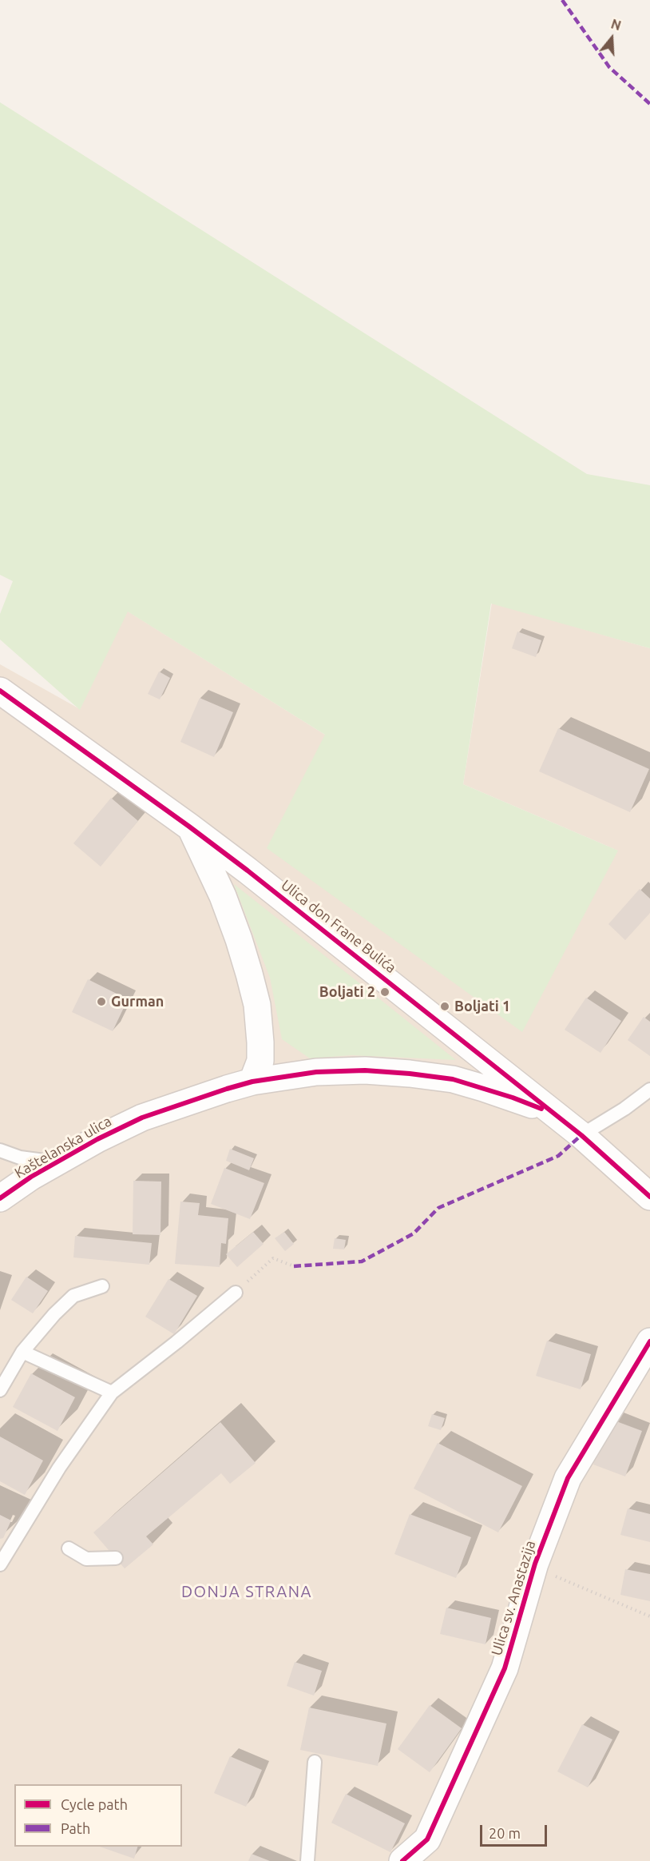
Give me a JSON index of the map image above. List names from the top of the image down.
{
  "streets": {
    "street": ["Ulica don Frane Bulića", "Kaštelanska ulica", "Ulica sv. Anastazija"]
  },
  "crossings": [
    ["Ulica don Frane Bulića", "Kaštelanska ulica"]
  ],
  "districts": ["DONJA STRANA"],
  "places": ["Boljati 2", "Gurman", "Boljati 1"],
  "legend": ["Cycle path", "Path"],
  "scale_bar": "20 m",
  "north": "top"
}
